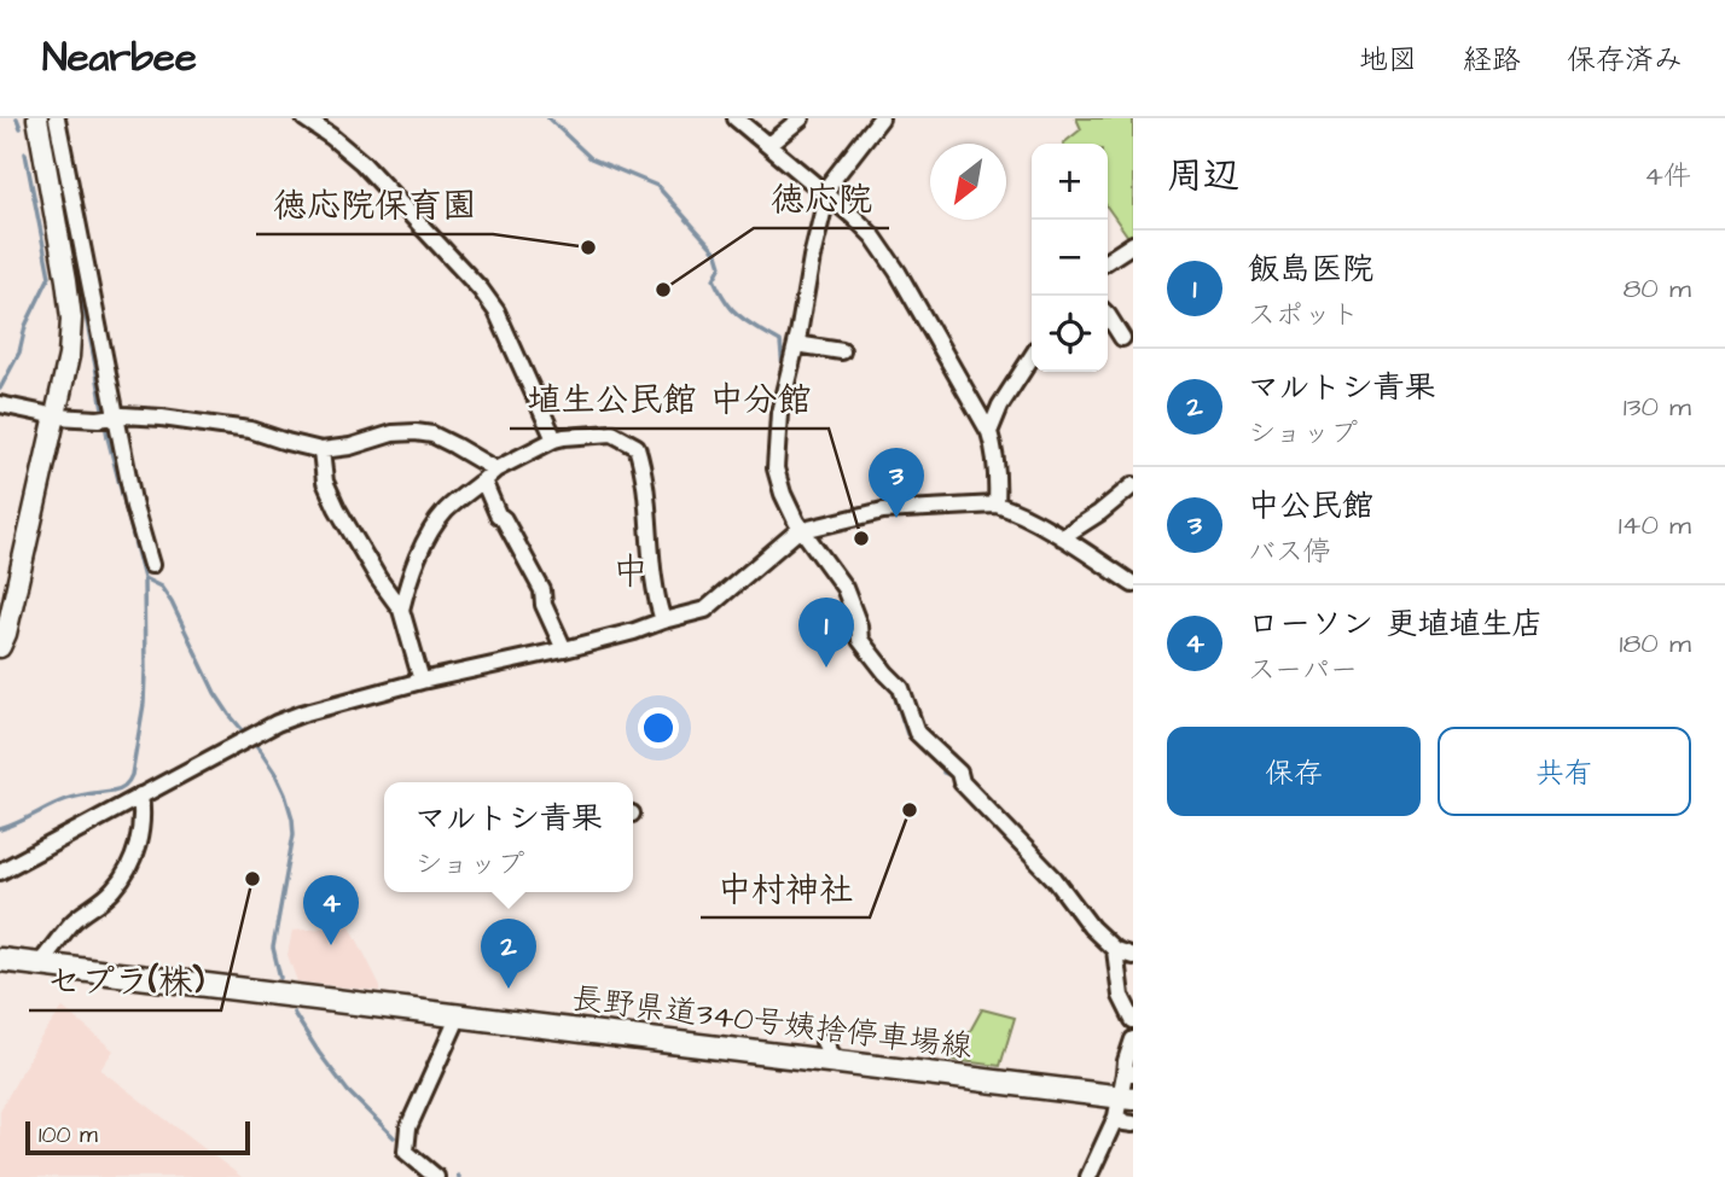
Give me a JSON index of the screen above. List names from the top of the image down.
{
  "streets": {
    "main road": ["長野県道340号姨捨停車場線"]
  },
  "districts": ["中"],
  "places": [
    "徳応院保育園",
    "徳応院",
    "埴生公民館 中分館",
    "中村神社",
    "セプラ(株)"
  ],
  "scale_bar": "100 m",
  "north": "bottom left",
  "page": {
    "header": "Nearbee",
    "nav": ["地図", "経路", "保存済み"],
    "heading": ["周辺", "4件"],
    "map_buttons": ["+", "−"],
    "list": [
      {
        "mark": "1",
        "name": "飯島医院",
        "note": "スポット",
        "value": "80 m"
      },
      {
        "mark": "2",
        "name": "マルトシ青果",
        "note": "ショップ",
        "value": "130 m"
      },
      {
        "mark": "3",
        "name": "中公民館",
        "note": "バス停",
        "value": "140 m"
      },
      {
        "mark": "4",
        "name": "ローソン 更埴埴生店",
        "note": "スーパー",
        "value": "180 m"
      }
    ],
    "pins": [
      "3",
      "1",
      "4",
      "2"
    ],
    "buttons": ["保存", "共有"],
    "popup": ["マルトシ青果", "ショップ"],
    "scale": "100 m"
  }
}
